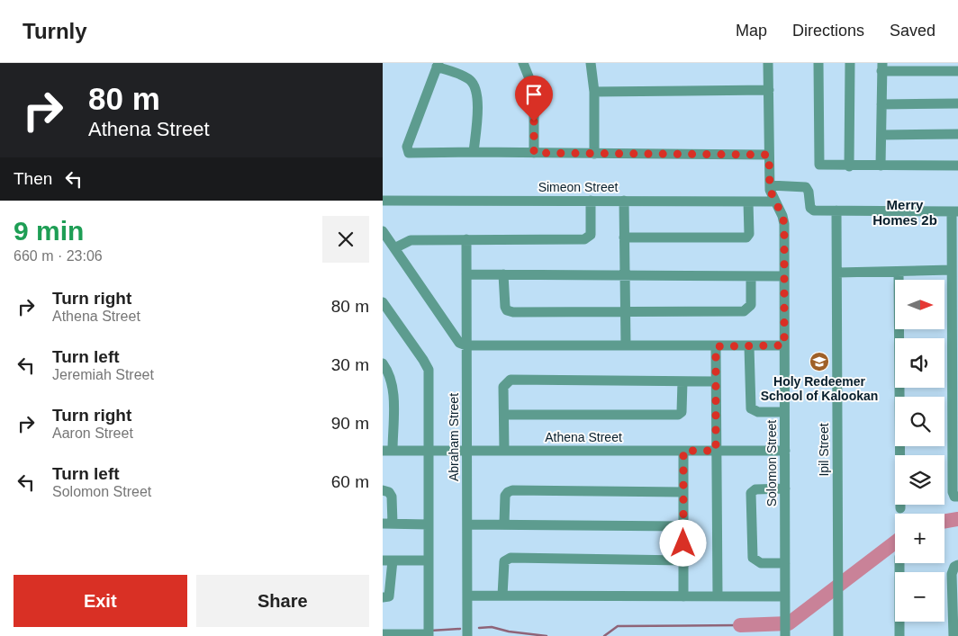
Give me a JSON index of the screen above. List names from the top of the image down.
{
  "streets": {
    "street": [
      "Simeon Street",
      "Abraham Street",
      "Athena Street",
      "Ipil Street",
      "Solomon Street"
    ]
  },
  "crossings": [
    ["Simeon Street", "Solomon Street"],
    ["Abraham Street", "Athena Street"],
    ["Athena Street", "Solomon Street"]
  ],
  "districts": ["Merry Homes 2b"],
  "places": {
    "school or university": ["Holy Redeemer School of Kalookan"]
  },
  "north": "right",
  "page": {
    "header": "Turnly",
    "nav": ["Map", "Directions", "Saved"],
    "turn": ["80 m", "Athena Street"],
    "then": "Then",
    "heading": ["9 min", "660 m · 23:06"],
    "list": [
      {
        "name": "Turn right",
        "note": "Athena Street",
        "value": "80 m"
      },
      {
        "name": "Turn left",
        "note": "Jeremiah Street",
        "value": "30 m"
      },
      {
        "name": "Turn right",
        "note": "Aaron Street",
        "value": "90 m"
      },
      {
        "name": "Turn left",
        "note": "Solomon Street",
        "value": "60 m"
      }
    ],
    "map_buttons": ["+", "−"],
    "buttons": ["Exit", "Share"]
  }
}
